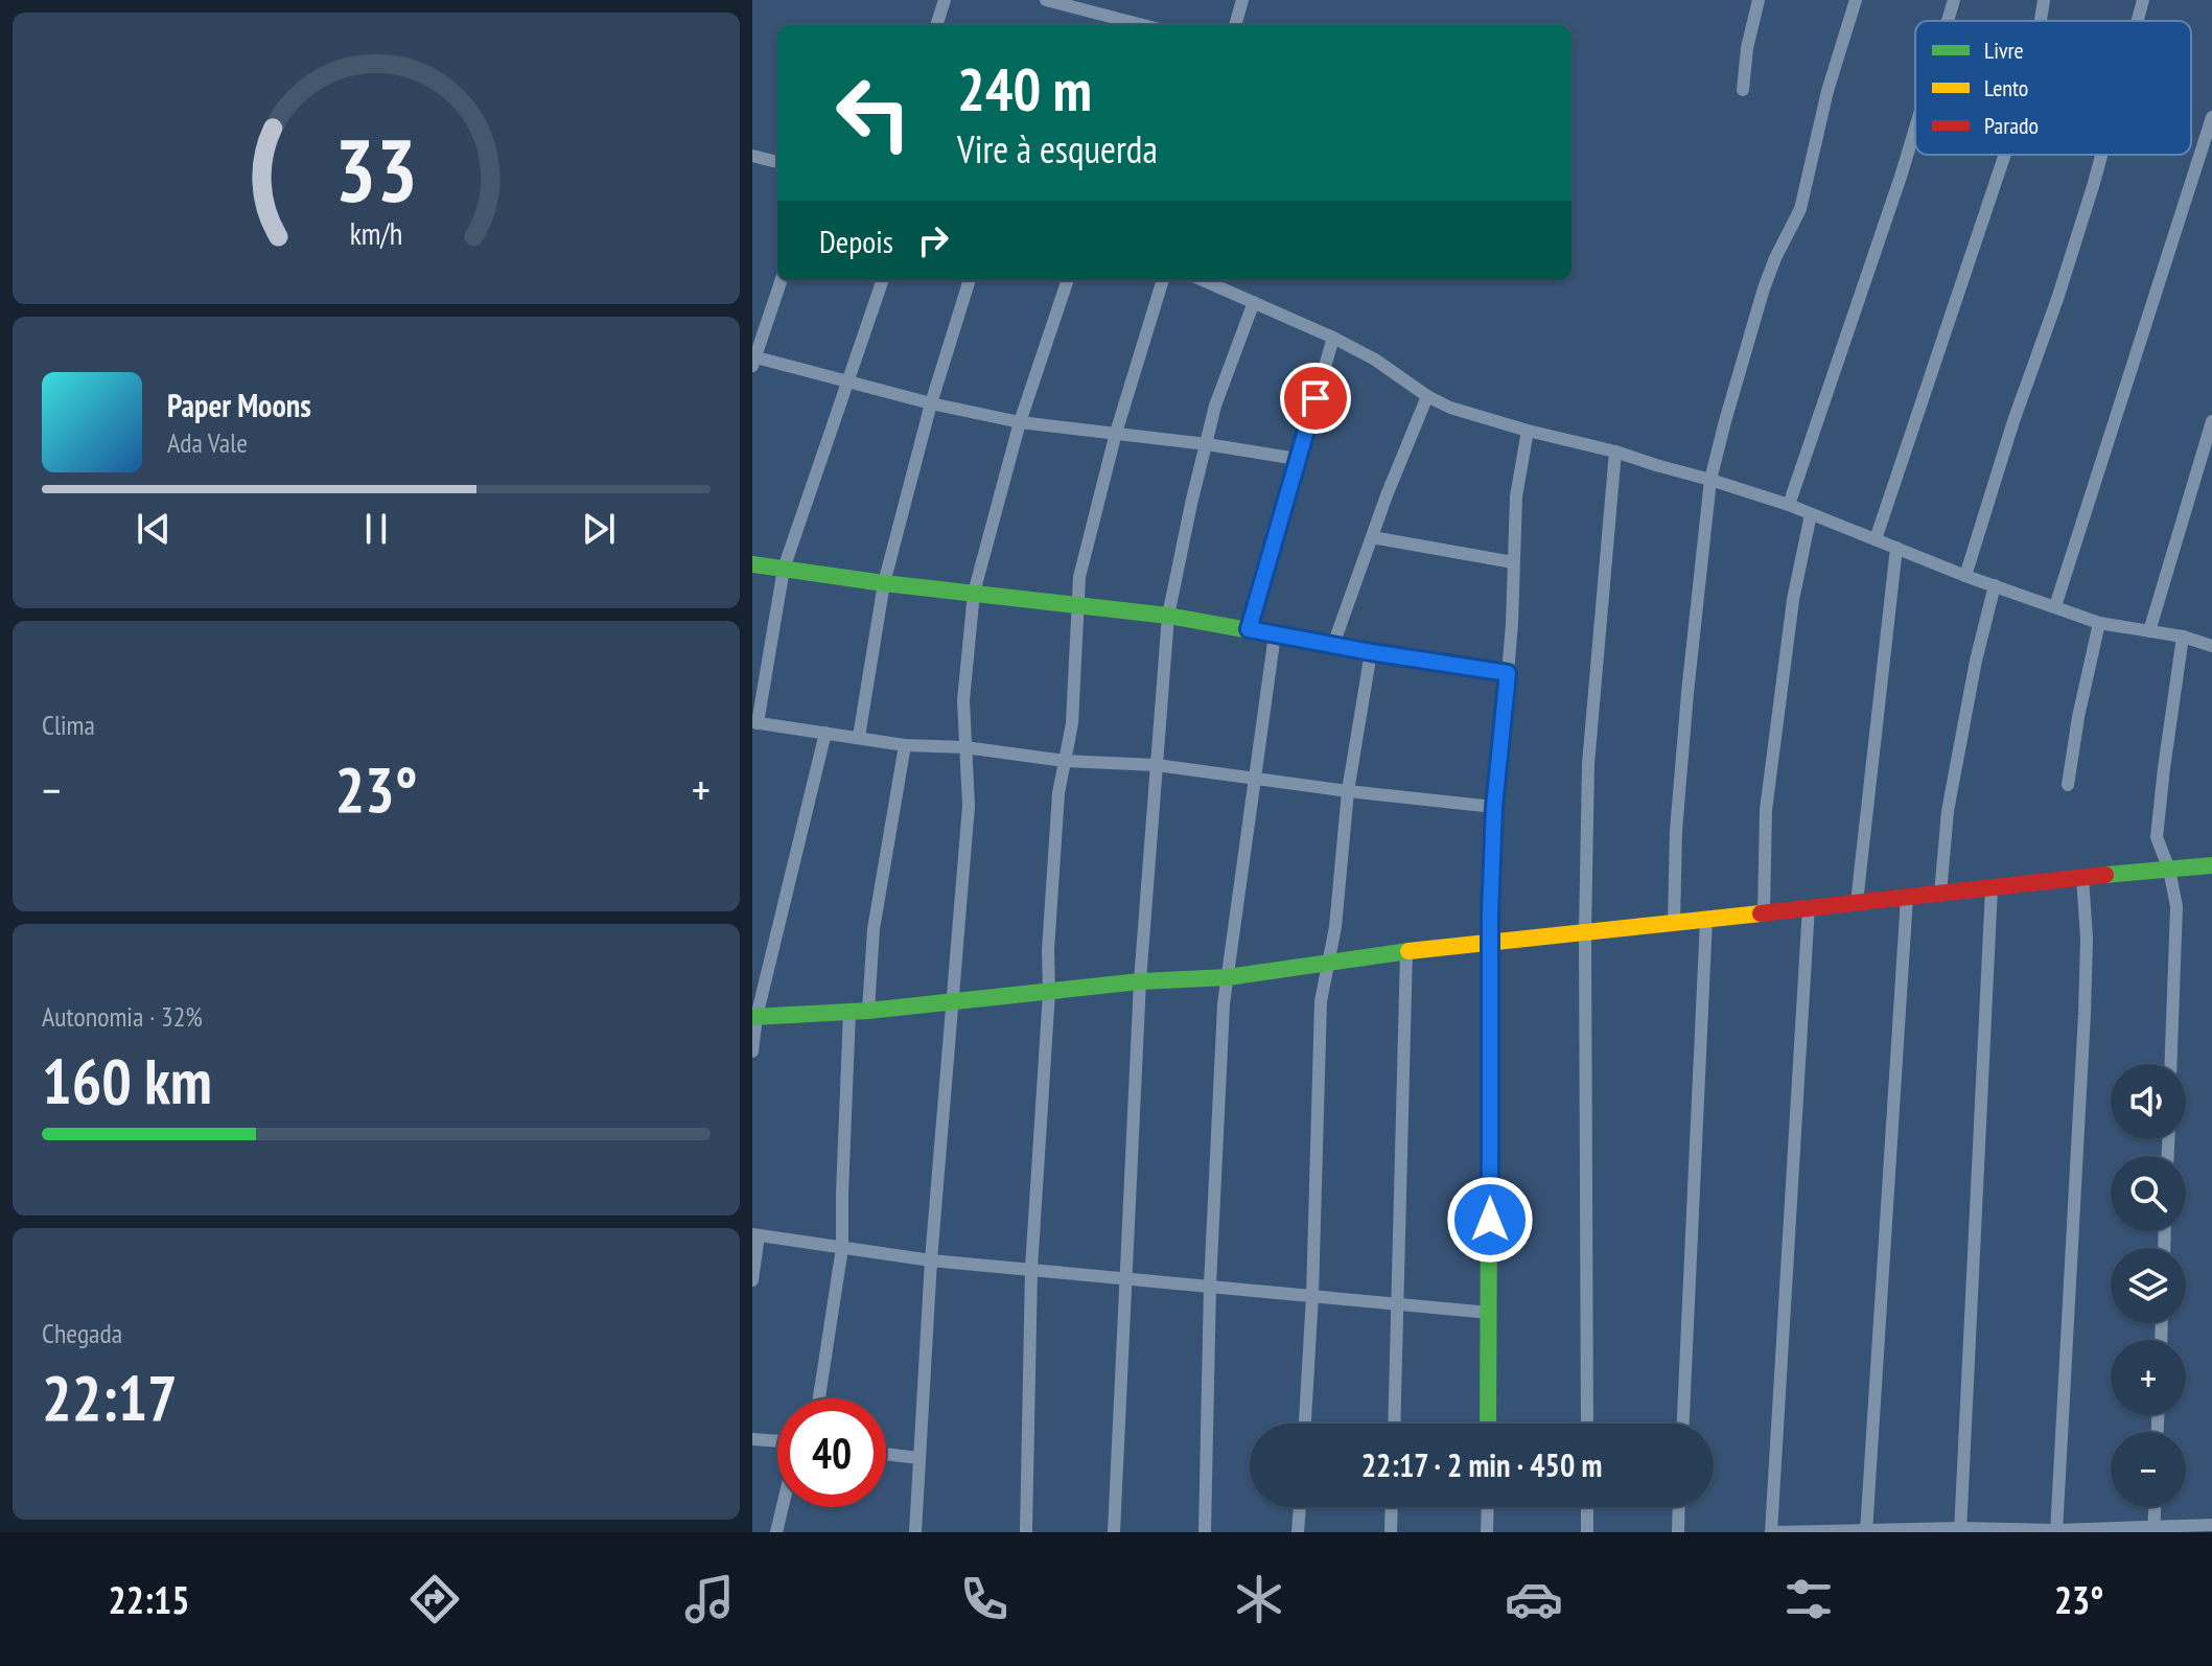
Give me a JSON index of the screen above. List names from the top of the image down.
{
  "legend": ["Livre", "Lento", "Parado"],
  "page": {
    "turn": ["240 m", "Vire à esquerda"],
    "then": "Depois",
    "song": ["Paper Moons", "Ada Vale"],
    "tile": [
      "Clima",
      ["Autonomia · 32%", "160 km"],
      ["Chegada", "22:17"]
    ],
    "heat": ["−", "23°", "+"],
    "map_buttons": ["+", "−"],
    "limit": "40",
    "trip": "22:17 · 2 min · 450 m",
    "tabs": ["22:15", "23°"],
    "gauge": ["33", "km/h"]
  }
}
